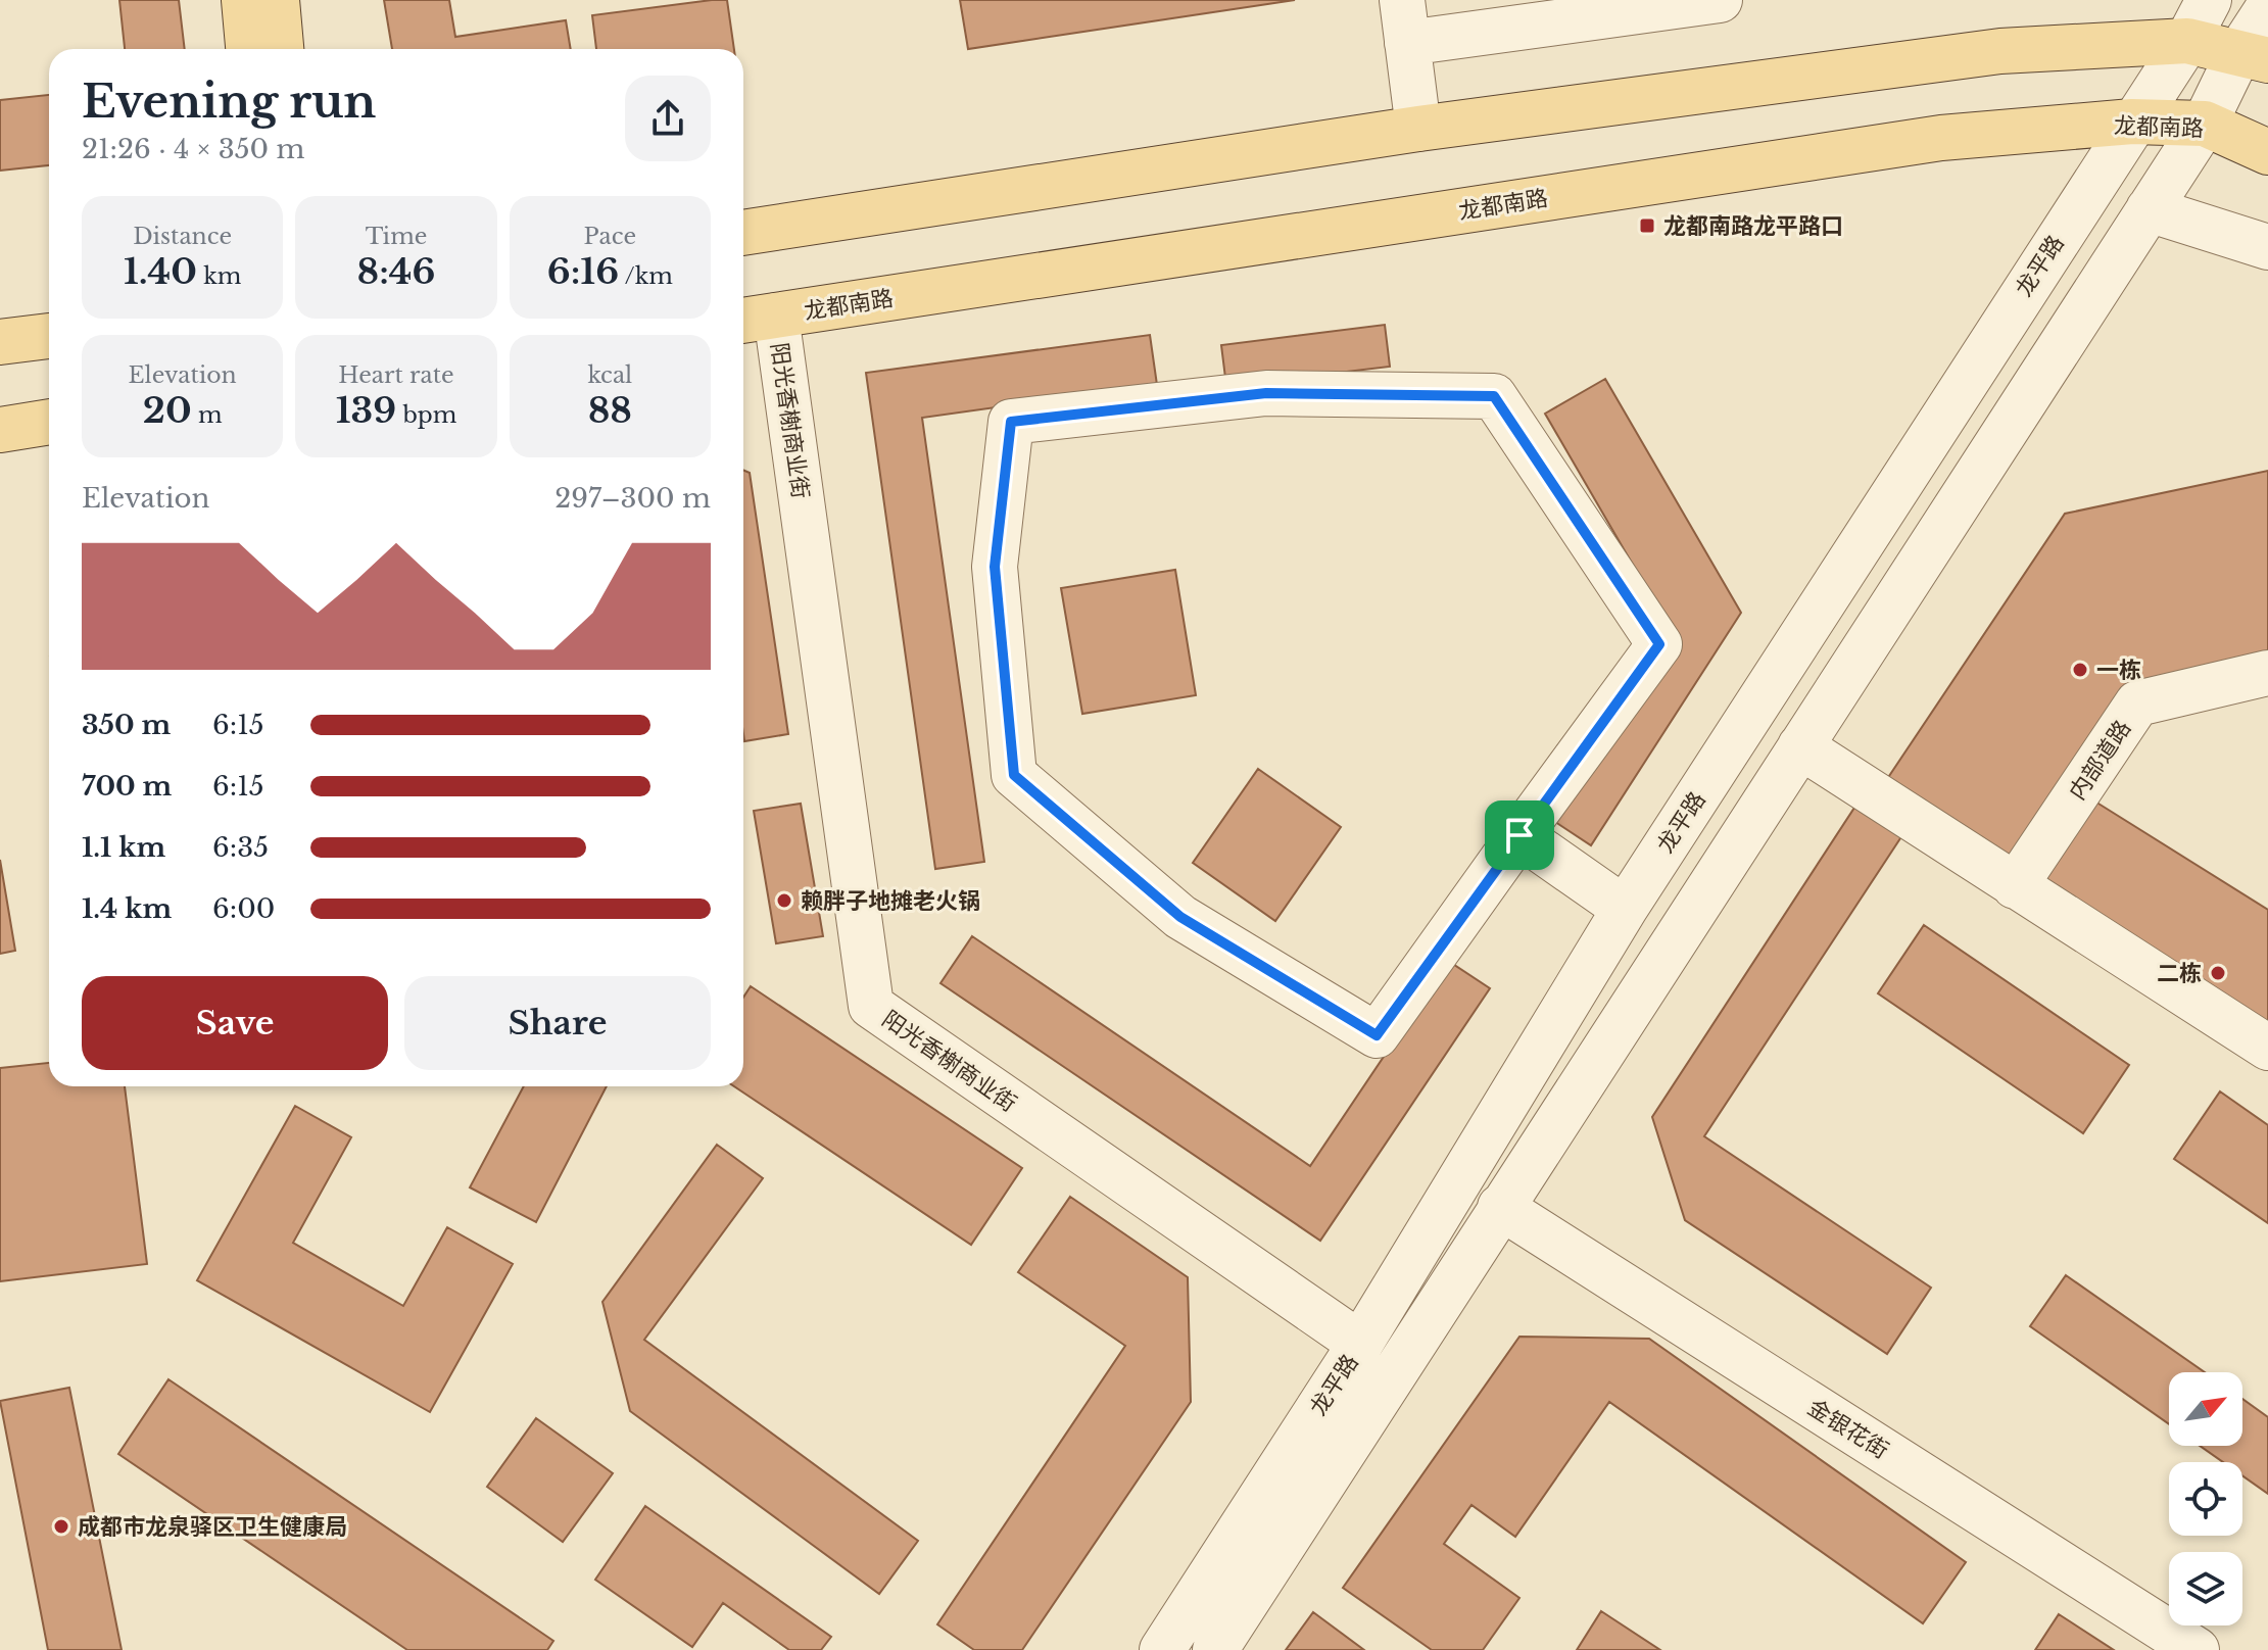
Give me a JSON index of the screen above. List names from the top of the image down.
{
  "streets": {
    "main road": ["龙都南路"],
    "street": [
      "龙平路",
      "阳光香榭商业街",
      "内部道路",
      "金银花街"
    ]
  },
  "crossings": [
    ["龙都南路", "龙平路"],
    ["龙都南路", "阳光香榭商业街"],
    ["龙平路", "阳光香榭商业街"],
    ["龙平路", "金银花街"]
  ],
  "places": {
    "transit": ["龙都南路龙平路口"],
    "other": [
      "一栋",
      "赖胖子地摊老火锅",
      "二栋",
      "成都市龙泉驿区卫生健康局"
    ]
  },
  "north": "top right",
  "page": {
    "heading": ["Evening run", "21:26 · 4 × 350 m"],
    "stats": [
      ["Distance", "1.40 km"],
      ["Time", "8:46"],
      ["Pace", "6:16 /km"],
      ["Elevation", "20 m"],
      ["Heart rate", "139 bpm"],
      ["kcal", "88"]
    ],
    "chart": ["Elevation", "297–300 m"],
    "list": [
      {
        "name": "350 m",
        "note": "6:15"
      },
      {
        "name": "700 m",
        "note": "6:15"
      },
      {
        "name": "1.1 km",
        "note": "6:35"
      },
      {
        "name": "1.4 km",
        "note": "6:00"
      }
    ],
    "buttons": ["Save", "Share"]
  }
}
